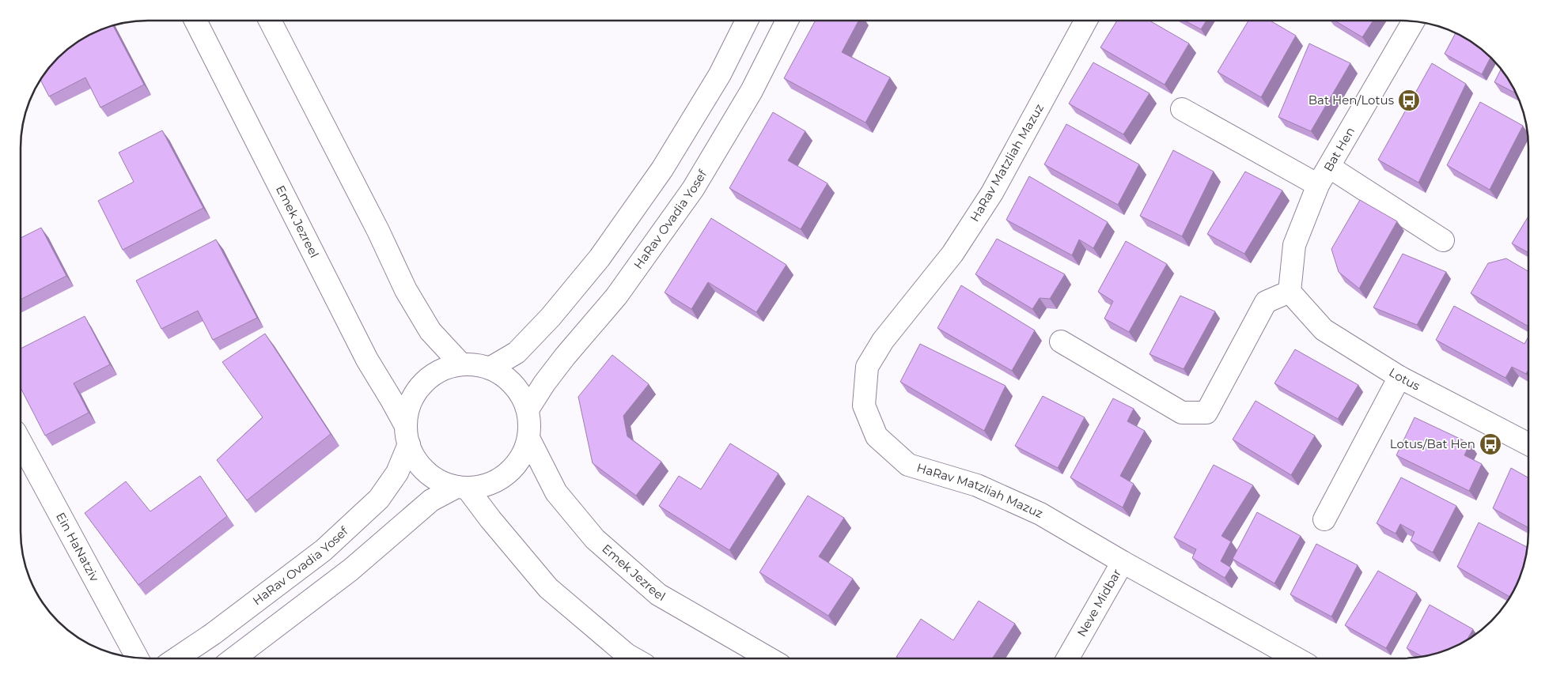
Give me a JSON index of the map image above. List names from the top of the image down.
{
  "streets": {
    "street": [
      "Bat Hen",
      "HaRav Matzliah Mazuz",
      "HaRav Ovadia Yosef",
      "Emek Jezreel",
      "Lotus",
      "Ein HaNatziv",
      "Neve Midbar"
    ]
  },
  "crossings": [
    ["Bat Hen", "Lotus"],
    ["HaRav Matzliah Mazuz", "Neve Midbar"],
    ["HaRav Ovadia Yosef", "Emek Jezreel"]
  ],
  "places": {
    "bus stop": ["Bat Hen/Lotus", "Lotus/Bat Hen"]
  }
}
